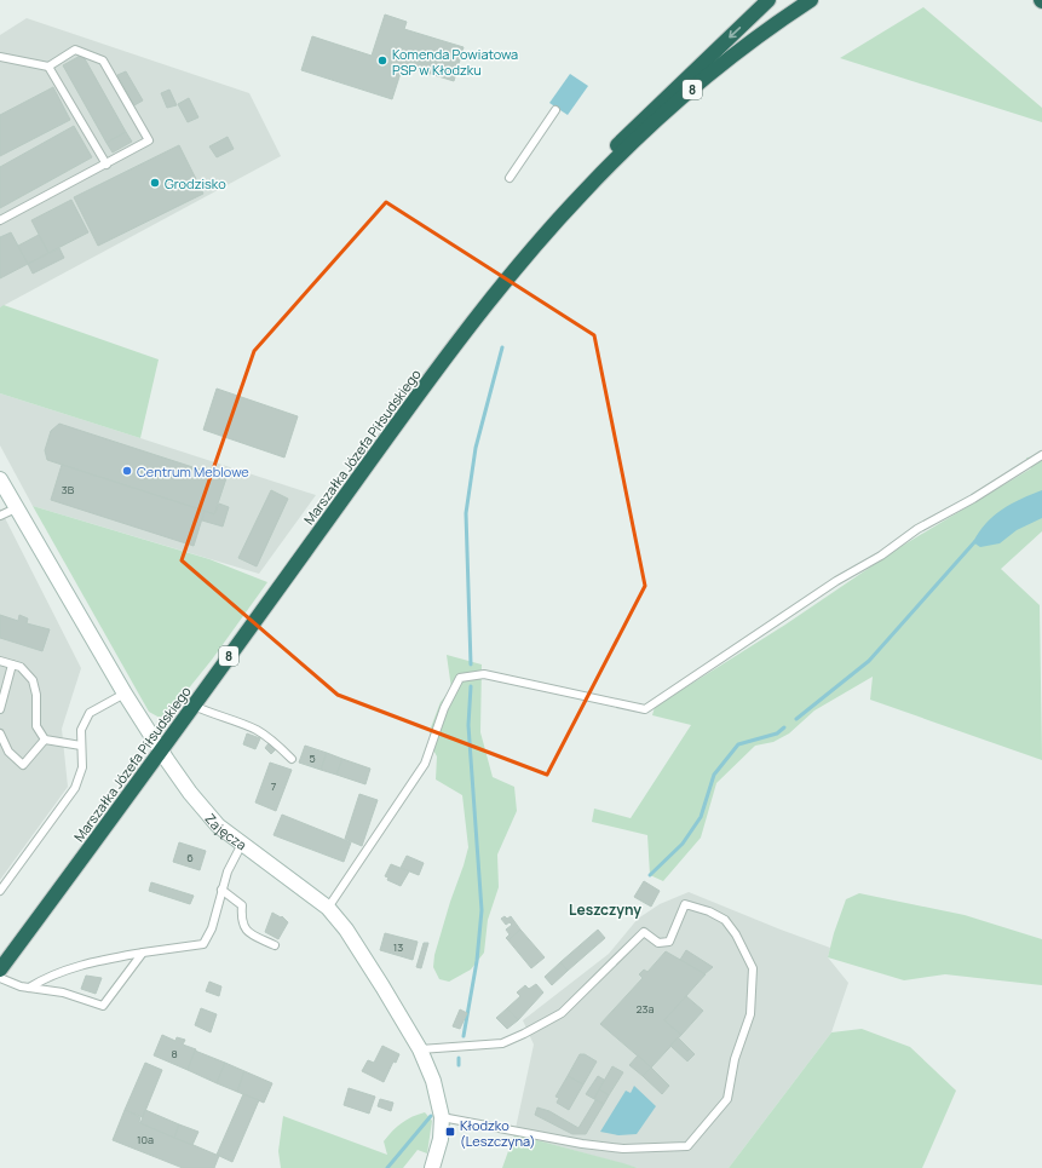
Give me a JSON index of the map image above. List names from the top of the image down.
{
  "streets": {
    "highway": ["8", "Marszałka Józefa Piłsudskiego"],
    "street": ["Zajęcza"]
  },
  "crossings": [
    ["Marszałka Józefa Piłsudskiego", "Zajęcza"]
  ],
  "districts": ["Leszczyny"],
  "places": {
    "other": ["Komenda Powiatowa PSP w Kłodzku", "Grodzisko", "Centrum Meblowe"],
    "transit": ["Kłodzko (Leszczyna)"]
  },
  "house_numbers": [
    "3B",
    "5",
    "7",
    "6",
    "13",
    "23a",
    "8",
    "10a"
  ]
}
